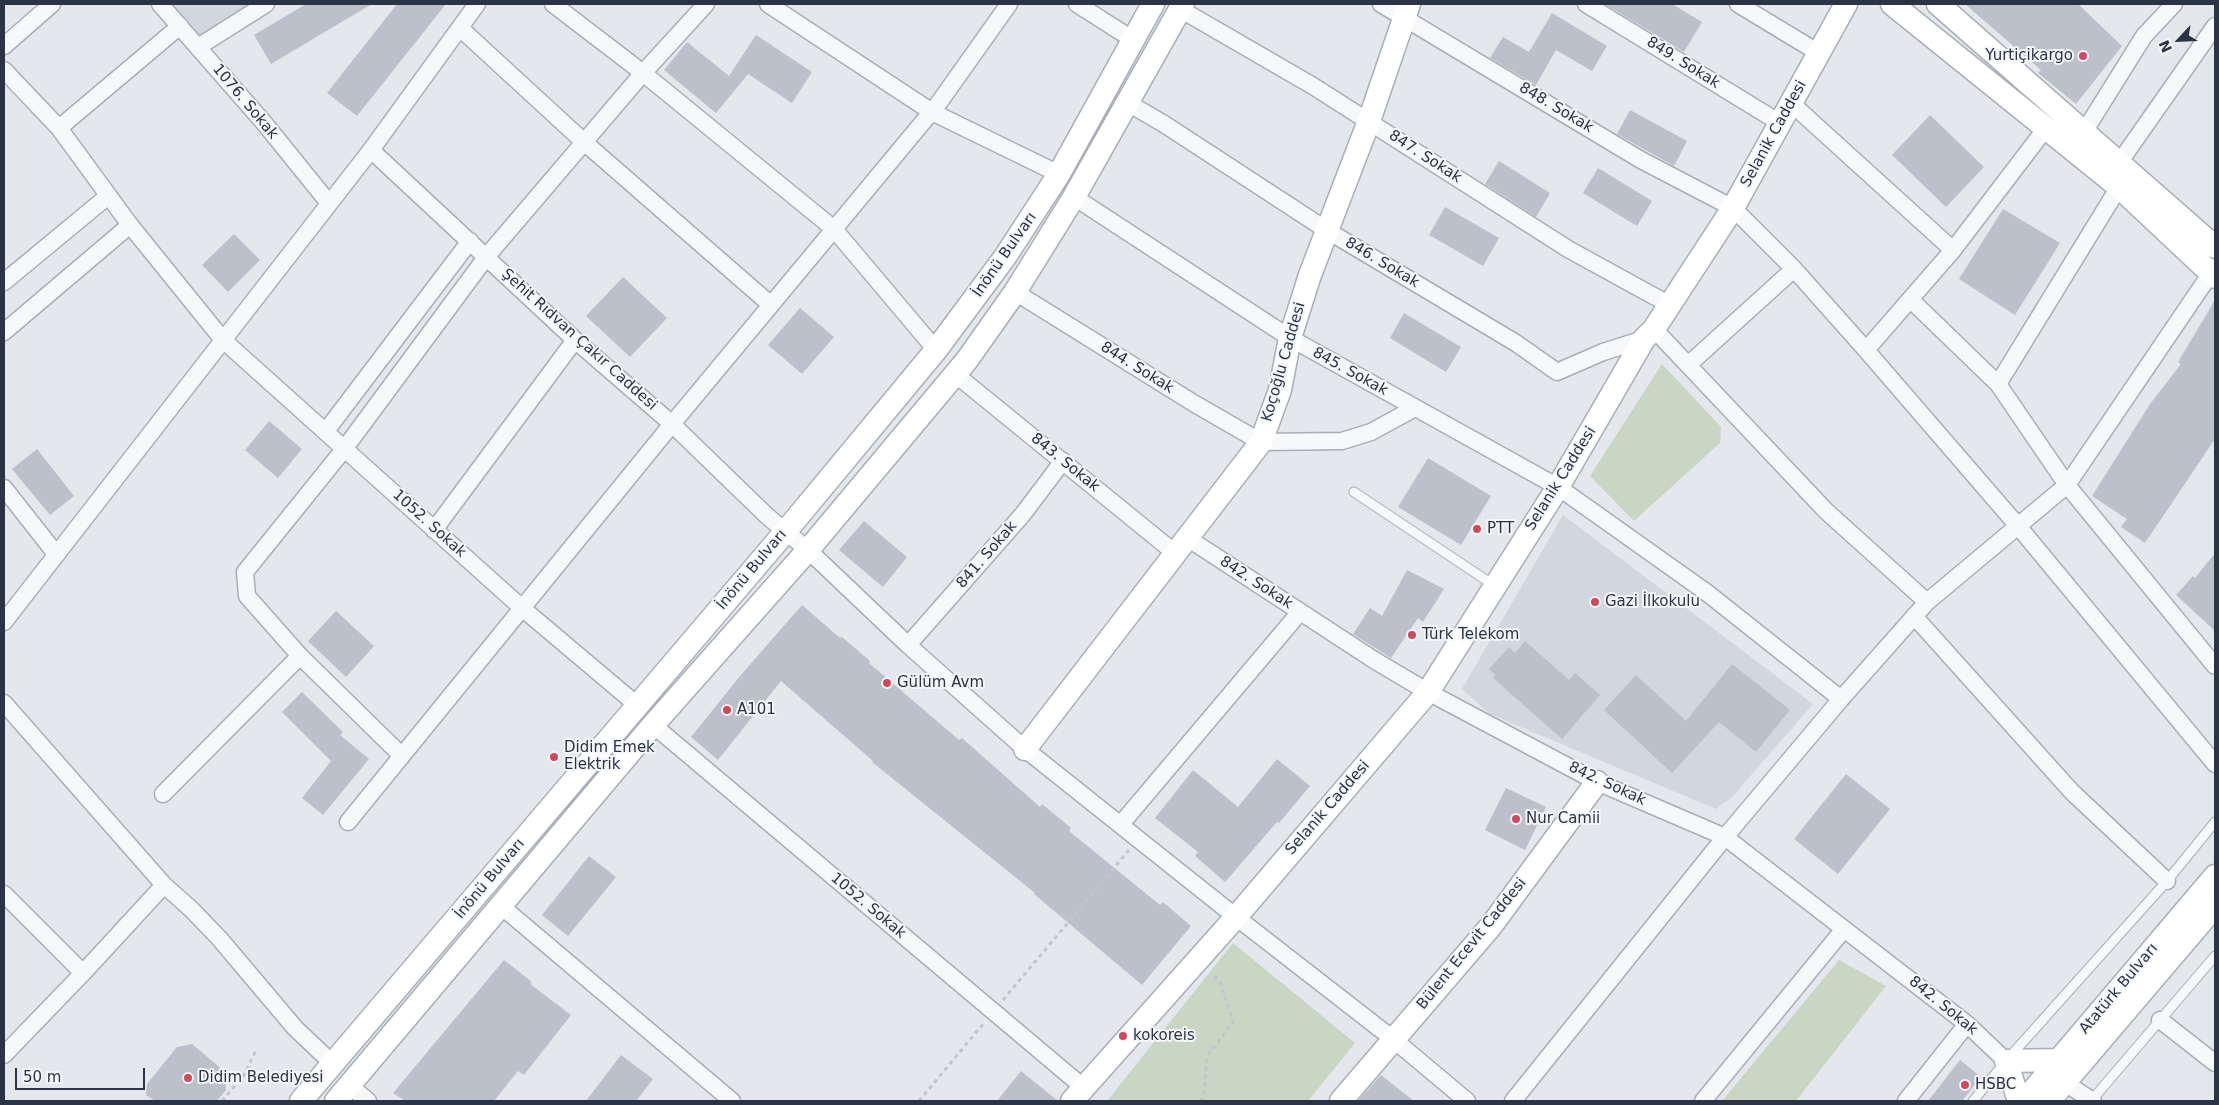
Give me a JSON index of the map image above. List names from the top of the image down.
{
  "streets": {
    "main road": [
      "Selanik Caddesi",
      "İnönü Bulvarı",
      "Koçoğlu Caddesi",
      "Bülent Ecevit Caddesi",
      "Atatürk Bulvarı"
    ],
    "street": [
      "849. Sokak",
      "1076. Sokak",
      "848. Sokak",
      "847. Sokak",
      "846. Sokak",
      "Şehit Rıdvan Çakır Caddesi",
      "844. Sokak",
      "845. Sokak",
      "843. Sokak",
      "1052. Sokak",
      "841. Sokak",
      "842. Sokak"
    ]
  },
  "crossings": [
    ["849. Sokak", "Selanik Caddesi"],
    ["848. Sokak", "Selanik Caddesi"],
    ["848. Sokak", "Koçoğlu Caddesi"],
    ["Selanik Caddesi", "847. Sokak"],
    ["Selanik Caddesi", "846. Sokak"],
    ["Selanik Caddesi", "Şehit Rıdvan Çakır Caddesi"],
    ["Selanik Caddesi", "845. Sokak"],
    ["Selanik Caddesi", "1052. Sokak"],
    ["Selanik Caddesi", "842. Sokak"],
    ["847. Sokak", "İnönü Bulvarı"],
    ["847. Sokak", "Koçoğlu Caddesi"],
    ["İnönü Bulvarı", "846. Sokak"],
    ["İnönü Bulvarı", "Şehit Rıdvan Çakır Caddesi"],
    ["İnönü Bulvarı", "844. Sokak"],
    ["İnönü Bulvarı", "845. Sokak"],
    ["İnönü Bulvarı", "843. Sokak"],
    ["İnönü Bulvarı", "1052. Sokak"],
    ["846. Sokak", "Koçoğlu Caddesi"],
    ["Şehit Rıdvan Çakır Caddesi", "Koçoğlu Caddesi"],
    ["Şehit Rıdvan Çakır Caddesi", "841. Sokak"],
    ["Şehit Rıdvan Çakır Caddesi", "Bülent Ecevit Caddesi"],
    ["Koçoğlu Caddesi", "844. Sokak"],
    ["Koçoğlu Caddesi", "845. Sokak"],
    ["Koçoğlu Caddesi", "843. Sokak"],
    ["Koçoğlu Caddesi", "842. Sokak"],
    ["843. Sokak", "841. Sokak"],
    ["843. Sokak", "842. Sokak"],
    ["842. Sokak", "Bülent Ecevit Caddesi"]
  ],
  "places": [
    "Yurtiçikargo",
    "PTT",
    "Gazi İlkokulu",
    "Türk Telekom",
    "Gülüm Avm",
    "A101",
    "Didim Emek Elektrik",
    "Nur Camii",
    "kokoreis",
    "Didim Belediyesi",
    "HSBC"
  ],
  "scale_bar": "50 m",
  "north": "bottom left"
}
